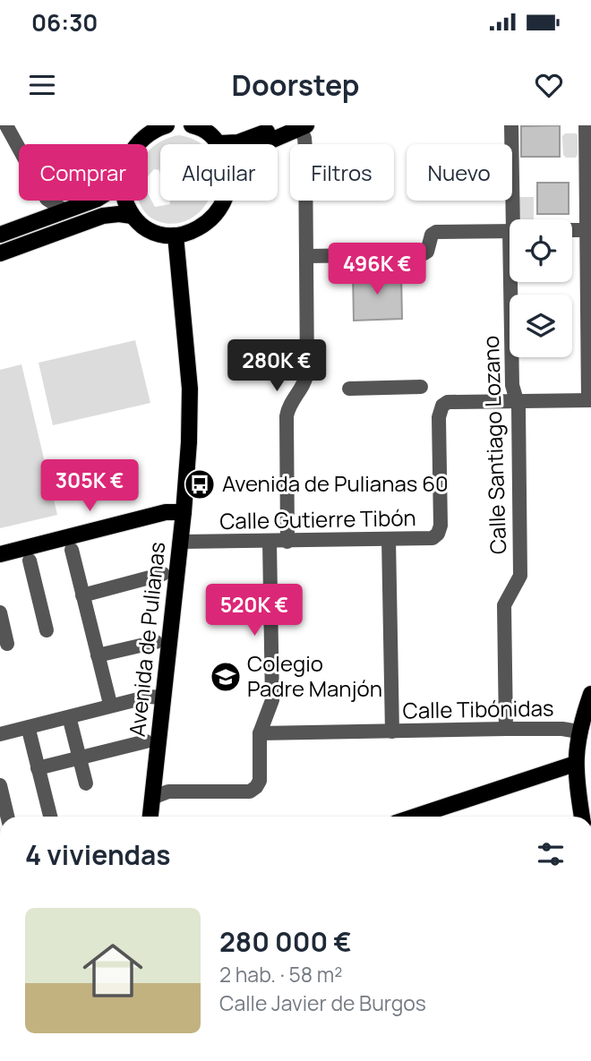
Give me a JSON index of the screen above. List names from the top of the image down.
{
  "streets": {
    "main road": ["Avenida de Pulianas"],
    "street": ["Calle Santiago Lozano", "Calle Gutierre Tibón", "Calle Tibónidas"]
  },
  "crossings": [
    ["Calle Santiago Lozano", "Calle Gutierre Tibón"],
    ["Calle Santiago Lozano", "Calle Tibónidas"],
    ["Calle Gutierre Tibón", "Avenida de Pulianas"]
  ],
  "places": {
    "bus stop": ["Avenida de Pulianas 60"],
    "school or university": ["Colegio Padre Manjón"]
  },
  "page": {
    "status": "06:30",
    "header": "Doorstep",
    "chip": [
      "Comprar",
      "Alquilar",
      "Filtros",
      "Nuevo"
    ],
    "price": [
      "496K €",
      "280K €",
      "305K €",
      "520K €"
    ],
    "heading": "4 viviendas",
    "list": [
      {
        "name": "280 000 €",
        "note": "2 hab. · 58 m² · Calle Javier de Burgos"
      }
    ]
  }
}
